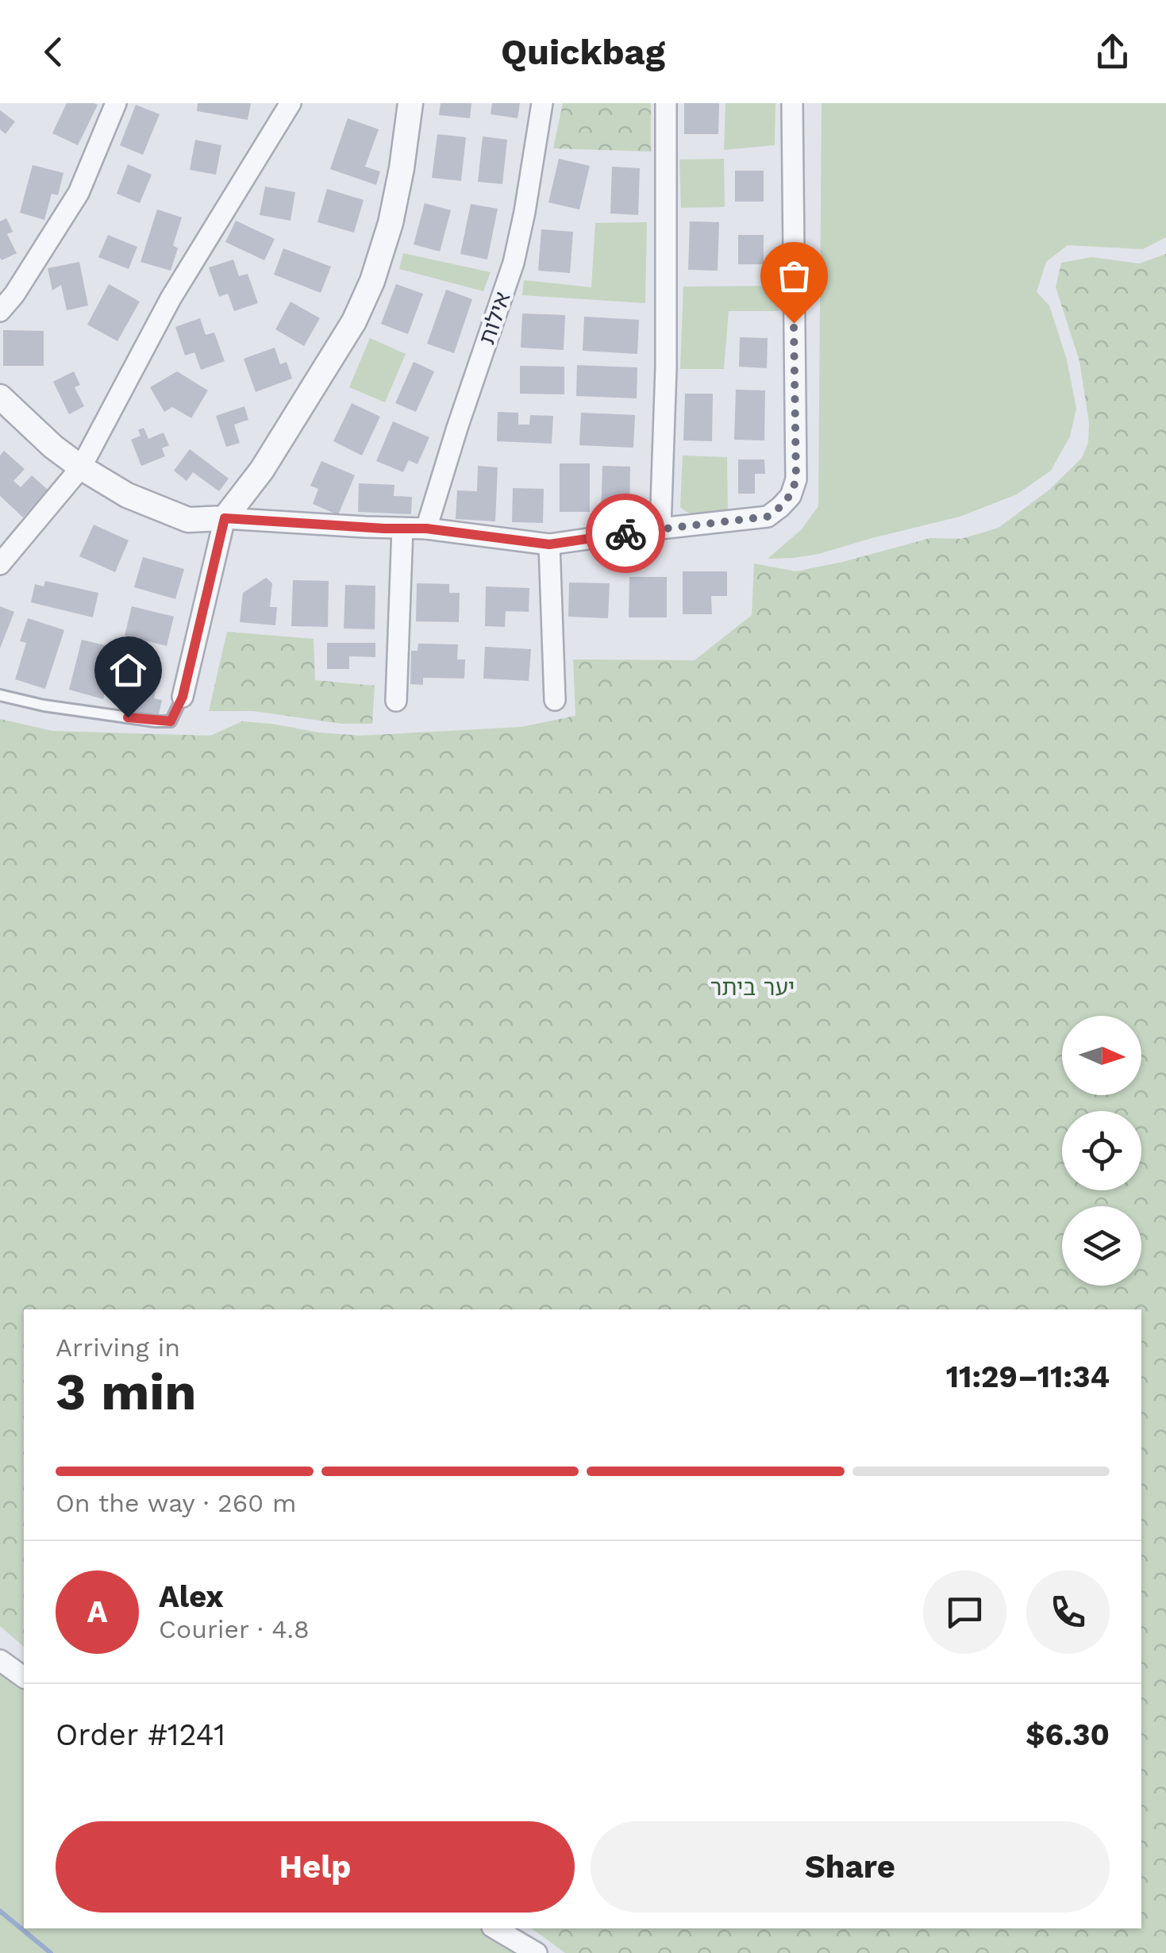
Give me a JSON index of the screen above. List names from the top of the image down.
{
  "streets": {
    "street": ["אילות"]
  },
  "parks": ["יער ביתר"],
  "north": "right",
  "page": {
    "header": "Quickbag",
    "heading": ["3 min", "Arriving in", "11:29–11:34"],
    "panel": [
      "Alex",
      "Courier · 4.8",
      "Order #1241",
      "$6.30"
    ],
    "bar": "On the way · 260 m",
    "round": "A",
    "buttons": ["Help", "Share"]
  }
}
